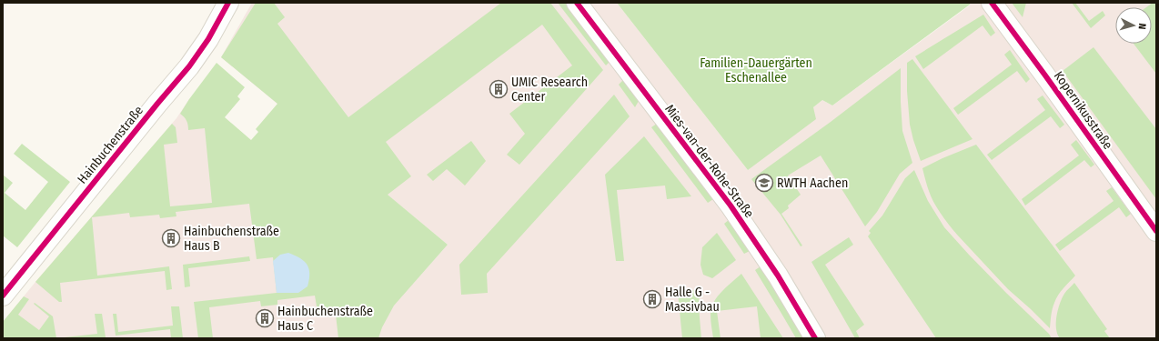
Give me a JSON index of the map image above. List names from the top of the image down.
{
  "streets": {
    "street": ["Kopernikusstraße", "Hainbuchenstraße", "Mies-van-der-Rohe-Straße"]
  },
  "parks": ["Familien-Dauergärten Eschenallee"],
  "places": {
    "building": [
      "UMIC Research Center",
      "Hainbuchenstraße Haus B",
      "Halle G - Massivbau",
      "Hainbuchenstraße Haus C"
    ],
    "school or university": ["RWTH Aachen"]
  },
  "north": "right"
}
